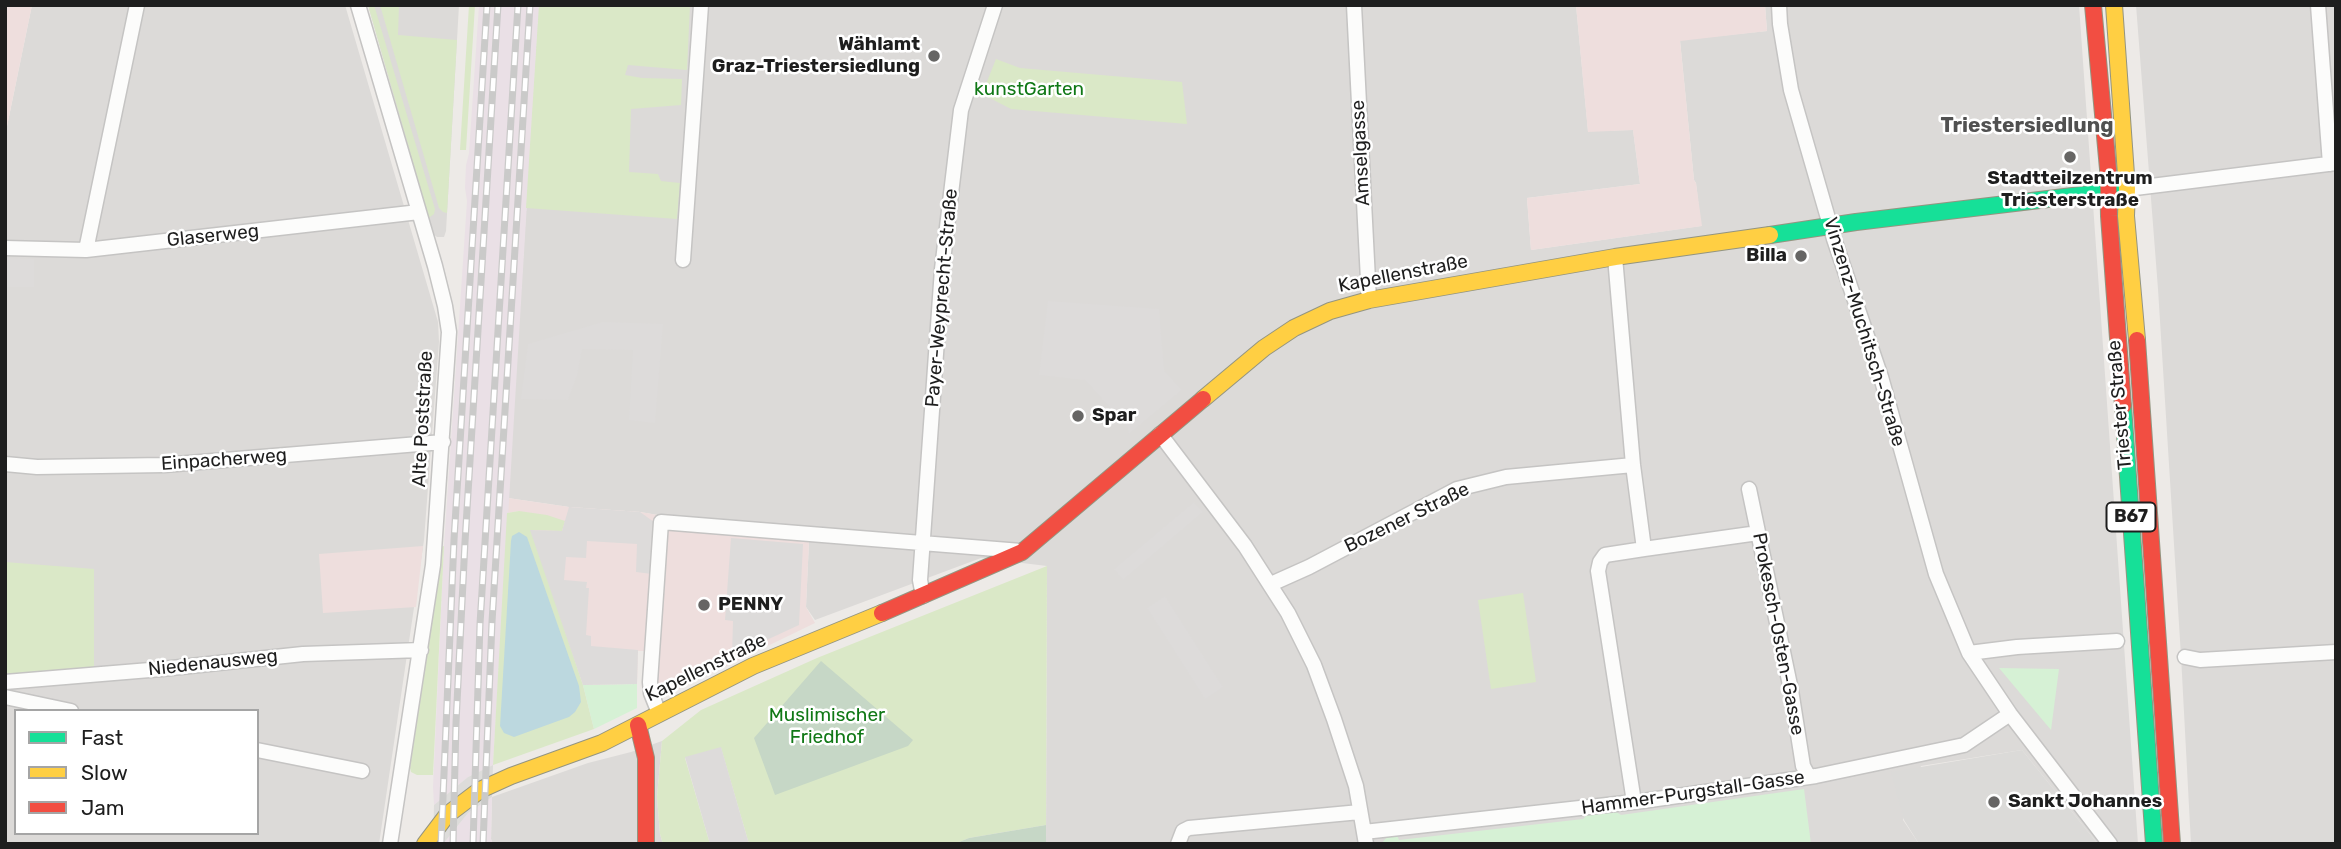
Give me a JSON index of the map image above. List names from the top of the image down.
{
  "streets": {
    "main road": ["Kapellenstraße", "Triester Straße", "B67"],
    "street": [
      "Amselgasse",
      "Glaserweg",
      "Payer-Weyprecht-Straße",
      "Vinzenz-Muchitsch-Straße",
      "Alte Poststraße",
      "Einpacherweg",
      "Bozener Straße",
      "Prokesch-Osten-Gasse",
      "Niedenausweg",
      "Hammer-Purgstall-Gasse"
    ]
  },
  "crossings": [
    ["Amselgasse", "Kapellenstraße"],
    ["Glaserweg", "Alte Poststraße"],
    ["Kapellenstraße", "Payer-Weyprecht-Straße"],
    ["Kapellenstraße", "Vinzenz-Muchitsch-Straße"],
    ["Kapellenstraße", "Triester Straße"],
    ["Vinzenz-Muchitsch-Straße", "Hammer-Purgstall-Gasse"],
    ["Alte Poststraße", "Einpacherweg"],
    ["Alte Poststraße", "Niedenausweg"],
    ["Prokesch-Osten-Gasse", "Hammer-Purgstall-Gasse"]
  ],
  "districts": ["Triestersiedlung"],
  "parks": ["kunstGarten", "Muslimischer Friedhof"],
  "places": [
    "Wählamt Graz-Triestersiedlung",
    "Stadtteilzentrum Triesterstraße",
    "Billa",
    "Spar",
    "PENNY",
    "Sankt Johannes"
  ],
  "legend": ["Fast", "Slow", "Jam"]
}
